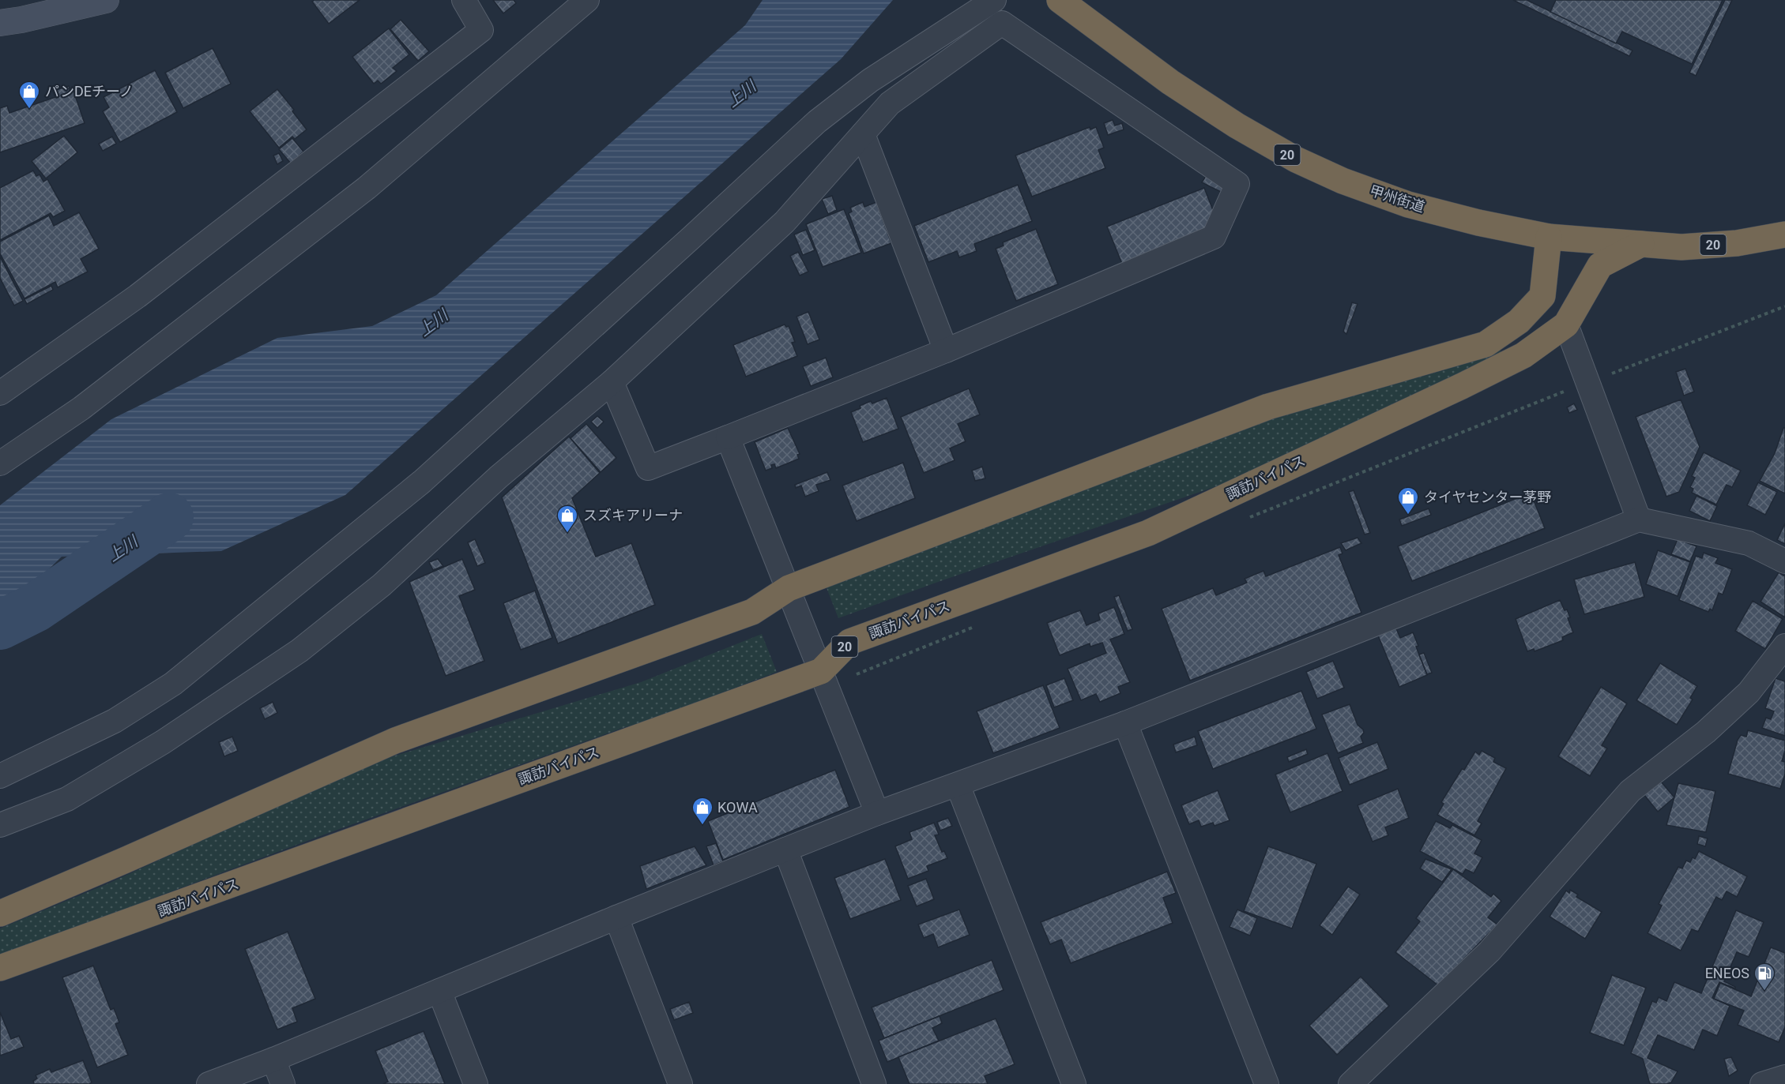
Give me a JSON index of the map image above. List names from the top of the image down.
{
  "streets": {
    "highway": ["20", "甲州街道", "諏訪バイパス"]
  },
  "crossings": [
    ["甲州街道", "諏訪バイパス"]
  ],
  "water": ["上川"],
  "places": {
    "shop": [
      "パンDEチーノ",
      "タイヤセンター茅野",
      "スズキアリーナ",
      "KOWA"
    ],
    "fuel station": ["ENEOS"]
  }
}
